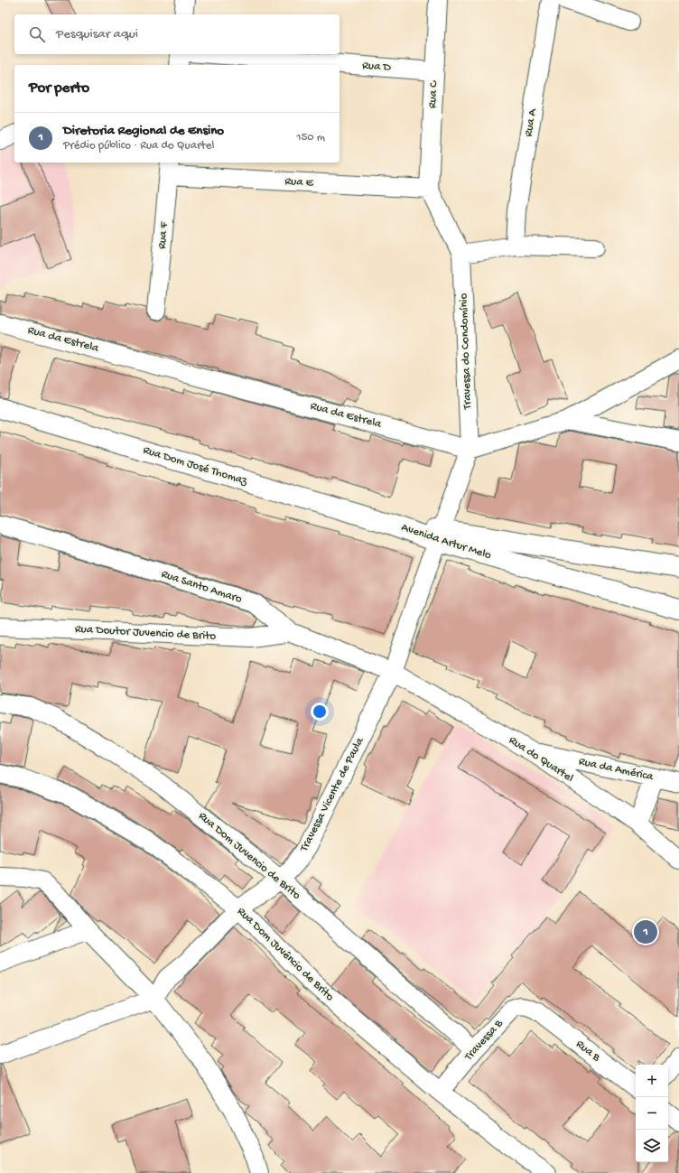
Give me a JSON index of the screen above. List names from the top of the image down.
{
  "streets": {
    "main road": ["Rua Dom José Thomaz", "Avenida Artur Melo"],
    "street": [
      "Rua D",
      "Rua C",
      "Rua A",
      "Rua E",
      "Rua F",
      "Rua da Estrela",
      "Travessa do Condomínio",
      "Rua Santo Amaro",
      "Rua Doutor Juvencio de Brito",
      "Rua do Quartel",
      "Rua da América",
      "Travessa Vicente de Paula",
      "Rua Dom Juvencio de Brito",
      "Rua Dom Juvêncio de Brito",
      "Travessa B",
      "Rua B"
    ]
  },
  "crossings": [
    ["Rua D", "Rua C"],
    ["Rua C", "Rua E"],
    ["Rua E", "Rua F"],
    ["Rua da Estrela", "Travessa do Condomínio"],
    ["Rua da Estrela", "Travessa Vicente de Paula"],
    ["Travessa do Condomínio", "Travessa Vicente de Paula"],
    ["Rua Dom José Thomaz", "Avenida Artur Melo"],
    ["Avenida Artur Melo", "Travessa Vicente de Paula"],
    ["Rua Santo Amaro", "Rua Doutor Juvencio de Brito"],
    ["Rua Santo Amaro", "Rua do Quartel"],
    ["Rua Santo Amaro", "Travessa Vicente de Paula"],
    ["Rua do Quartel", "Rua da América"],
    ["Rua do Quartel", "Travessa Vicente de Paula"],
    ["Travessa Vicente de Paula", "Rua Dom Juvencio de Brito"],
    ["Travessa Vicente de Paula", "Rua Dom Juvêncio de Brito"],
    ["Rua Dom Juvencio de Brito", "Travessa B"],
    ["Rua Dom Juvêncio de Brito", "Travessa B"],
    ["Travessa B", "Rua B"]
  ],
  "page": {
    "search": "Pesquisar aqui",
    "heading": "Por perto",
    "list": [
      {
        "mark": "1",
        "name": "Diretoria Regional de Ensino",
        "note": "Prédio público · Rua do Quartel",
        "value": "150 m"
      }
    ],
    "pins": "1",
    "map_buttons": ["+", "−"]
  }
}
